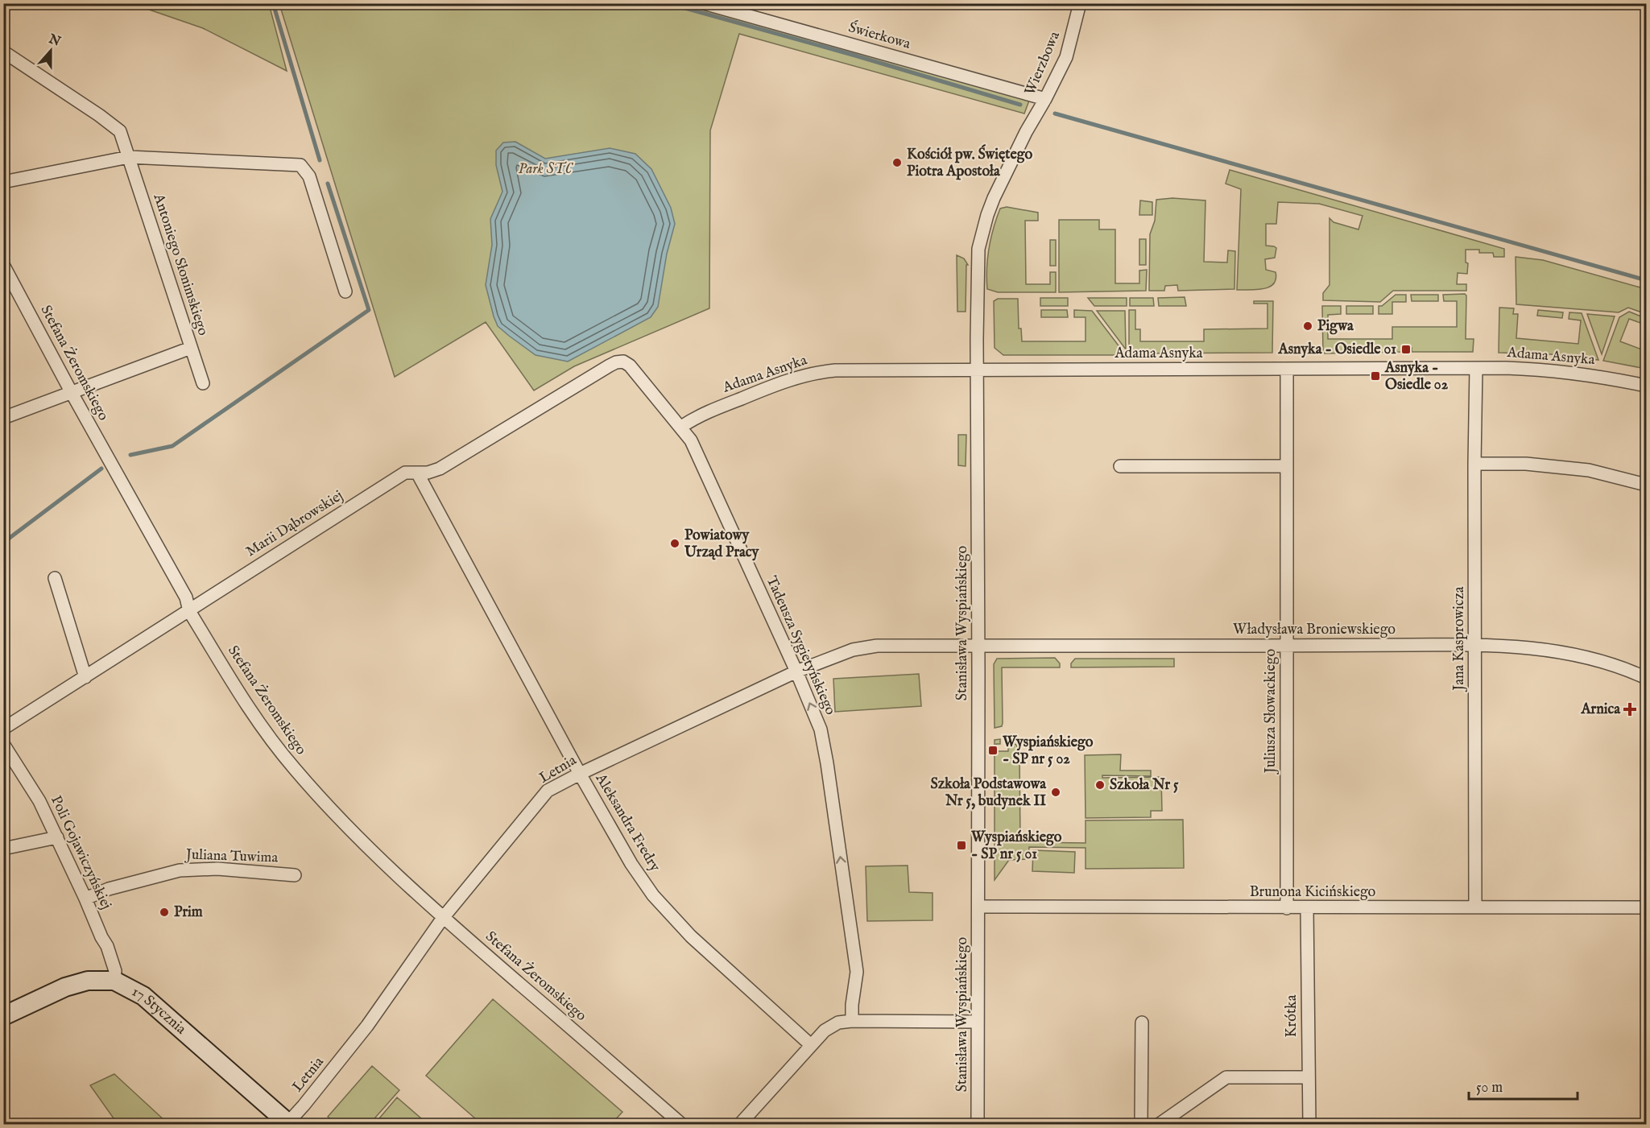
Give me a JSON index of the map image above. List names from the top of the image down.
{
  "streets": {
    "street": [
      "Świerkowa",
      "Wierzbowa",
      "Antoniego Słonimskiego",
      "Adama Asnyka",
      "Stefana Żeromskiego",
      "Marii Dąbrowskiej",
      "Stanisława Wyspiańskiego",
      "Władysława Broniewskiego",
      "Jana Kasprowicza",
      "Tadeusza Sygietyńskiego",
      "Juliusza Słowackiego",
      "Letnia",
      "Aleksandra Fredry",
      "Poli Gojawiczyńskiej",
      "Juliana Tuwima",
      "Brunona Kicińskiego",
      "17 Stycznia",
      "Krótka"
    ]
  },
  "crossings": [
    ["Świerkowa", "Wierzbowa"],
    ["Wierzbowa", "Stanisława Wyspiańskiego"],
    ["Adama Asnyka", "Stanisława Wyspiańskiego"],
    ["Adama Asnyka", "Jana Kasprowicza"],
    ["Adama Asnyka", "Tadeusza Sygietyńskiego"],
    ["Adama Asnyka", "Juliusza Słowackiego"],
    ["Stefana Żeromskiego", "Marii Dąbrowskiej"],
    ["Stefana Żeromskiego", "Letnia"],
    ["Marii Dąbrowskiej", "Tadeusza Sygietyńskiego"],
    ["Marii Dąbrowskiej", "Aleksandra Fredry"],
    ["Stanisława Wyspiańskiego", "Władysława Broniewskiego"],
    ["Stanisława Wyspiańskiego", "Letnia"],
    ["Stanisława Wyspiańskiego", "Brunona Kicińskiego"],
    ["Władysława Broniewskiego", "Jana Kasprowicza"],
    ["Władysława Broniewskiego", "Juliusza Słowackiego"],
    ["Władysława Broniewskiego", "Letnia"],
    ["Jana Kasprowicza", "Brunona Kicińskiego"],
    ["Tadeusza Sygietyńskiego", "Letnia"],
    ["Juliusza Słowackiego", "Brunona Kicińskiego"],
    ["Letnia", "Aleksandra Fredry"],
    ["Letnia", "17 Stycznia"],
    ["Poli Gojawiczyńskiej", "Juliana Tuwima"],
    ["Poli Gojawiczyńskiej", "17 Stycznia"],
    ["Brunona Kicińskiego", "Krótka"]
  ],
  "one_way": ["Tadeusza Sygietyńskiego"],
  "parks": ["Park STC"],
  "places": {
    "other": [
      "Kościół pw. Świętego Piotra Apostoła",
      "Pigwa",
      "Powiatowy Urząd Pracy",
      "Szkoła Nr 5",
      "Szkoła Podstawowa Nr 5, budynek II",
      "Prim"
    ],
    "transit": [
      "Asnyka - Osiedle 01",
      "Asnyka - Osiedle 02",
      "Wyspiańskiego - SP nr 5 02",
      "Wyspiańskiego - SP nr 5 01"
    ],
    "health": ["Arnica"]
  },
  "scale_bar": "50 m",
  "north": "top"
}
